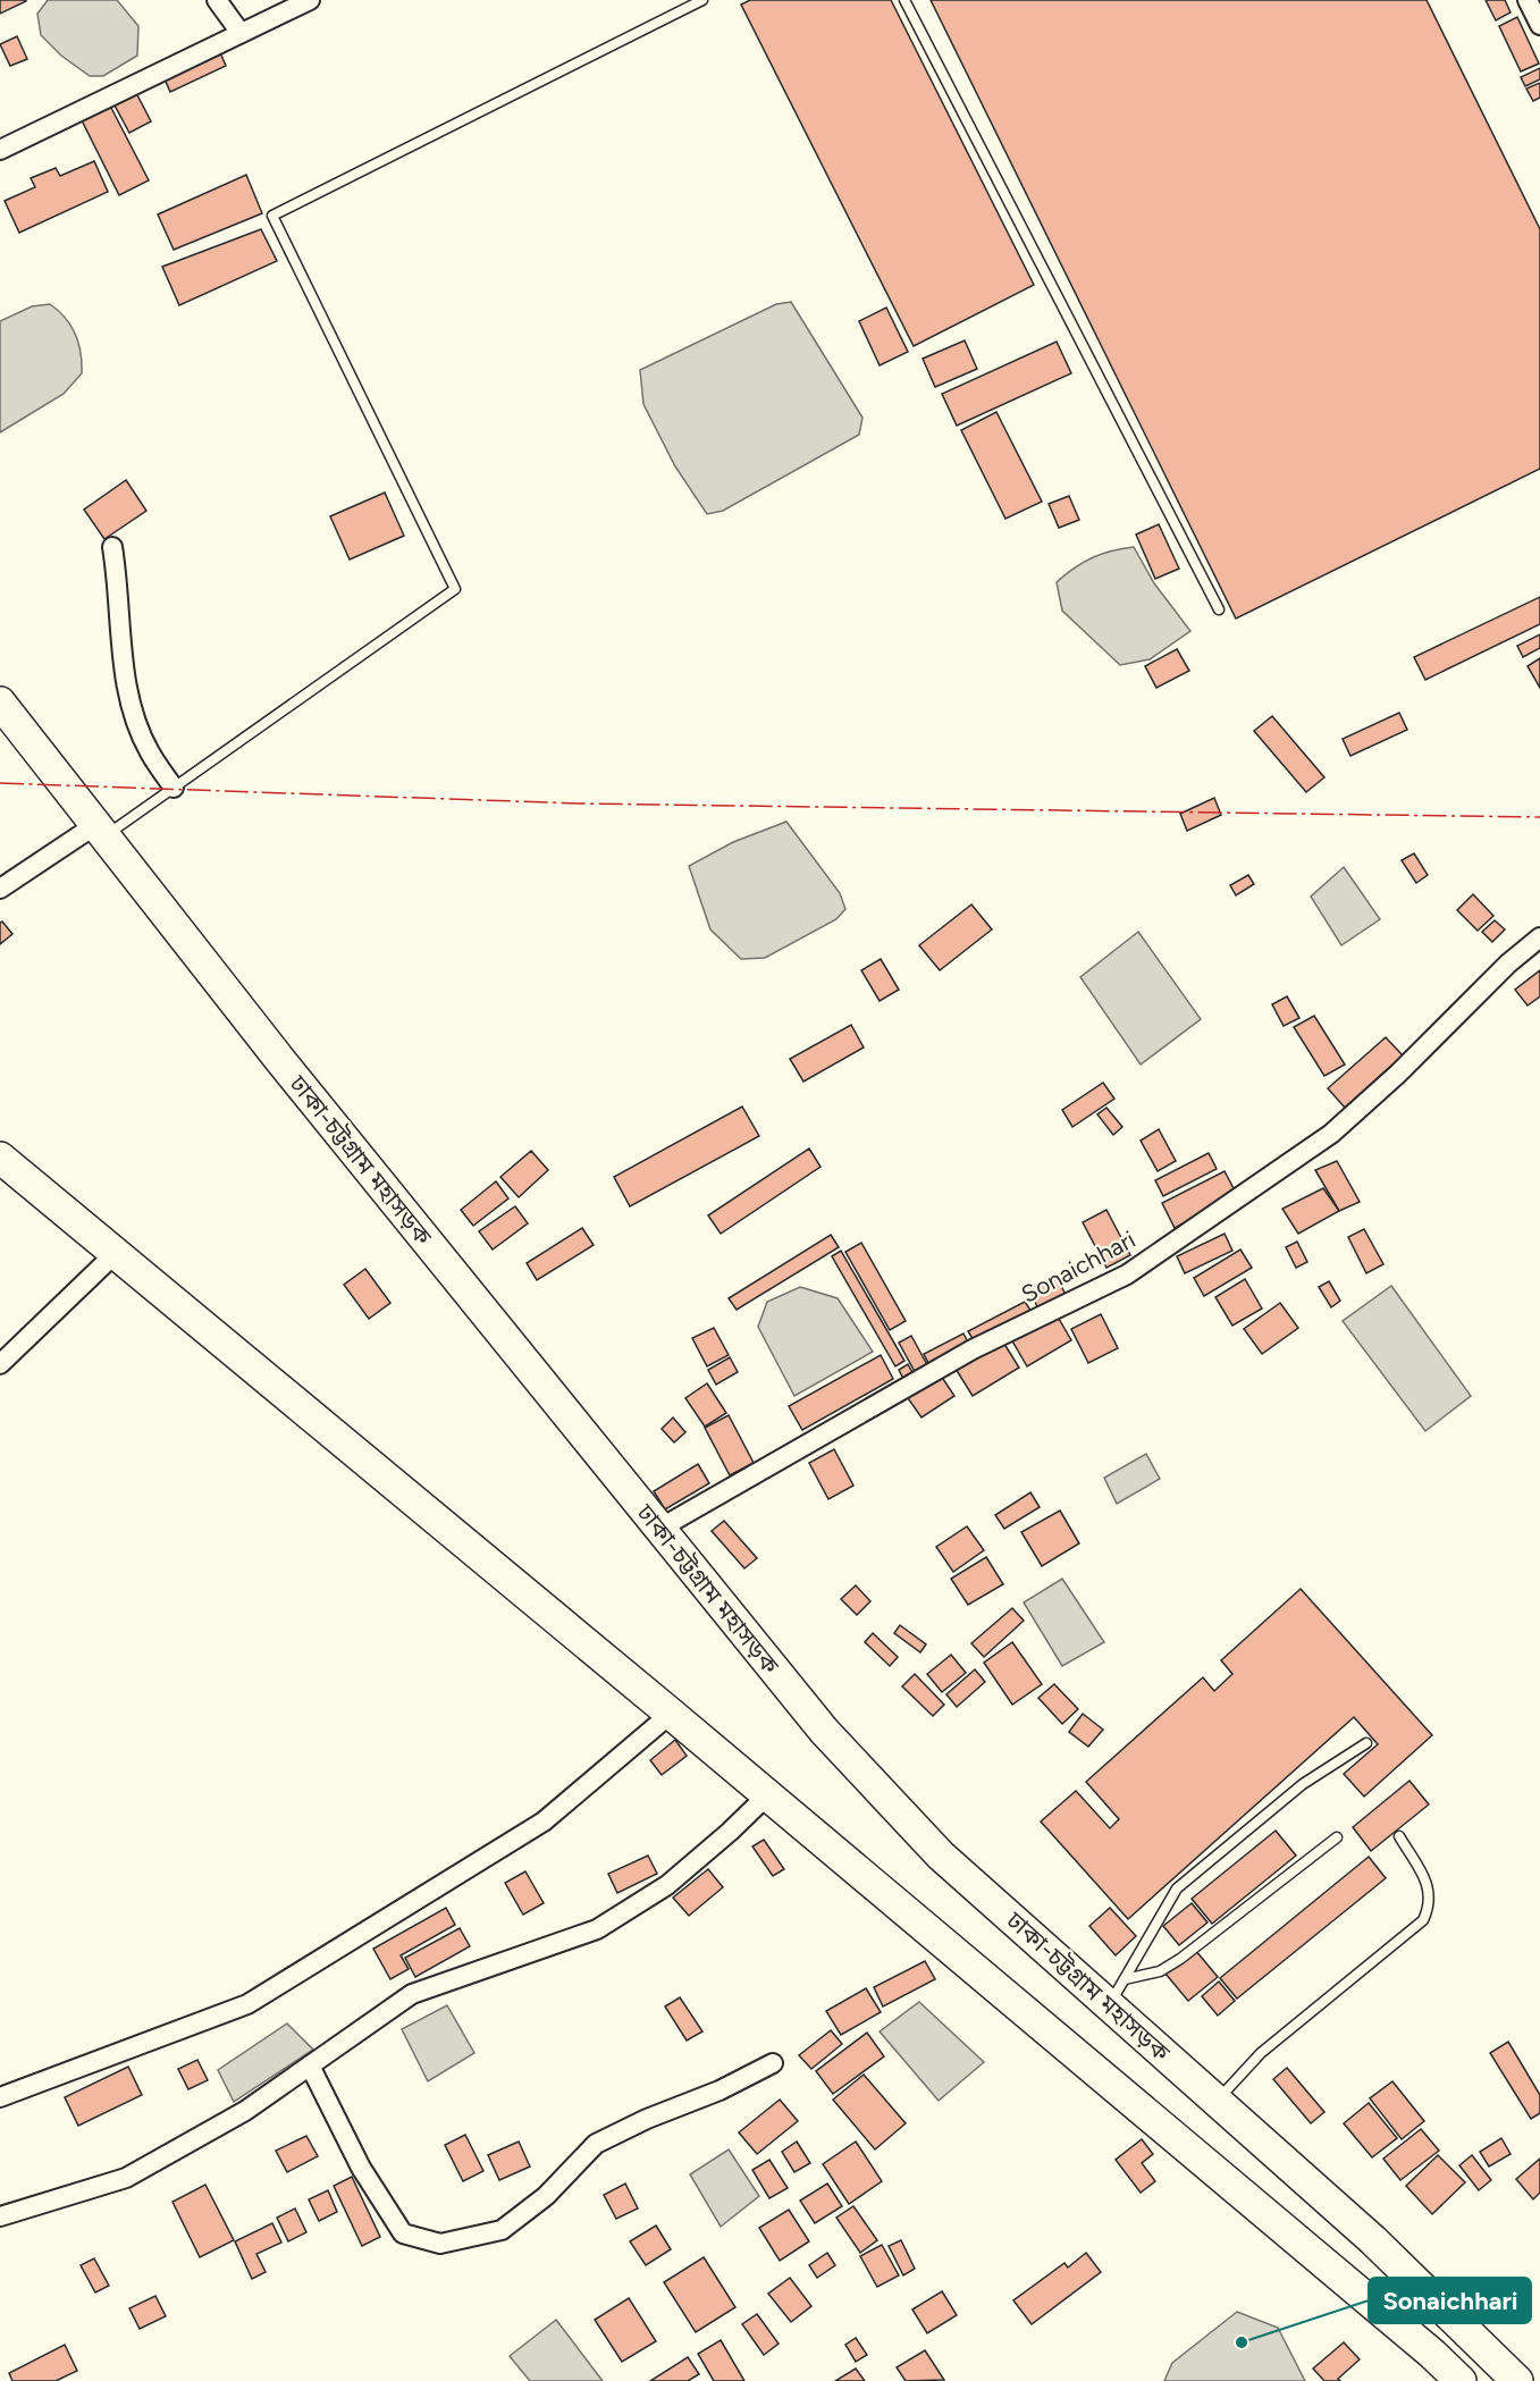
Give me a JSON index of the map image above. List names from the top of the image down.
{
  "streets": {
    "highway": ["ঢাকা-চট্টগ্রাম মহাসড়ক"],
    "street": ["Sonaichhari"]
  },
  "crossings": [
    ["ঢাকা-চট্টগ্রাম মহাসড়ক", "Sonaichhari"]
  ],
  "places": ["Sonaichhari"]
}
